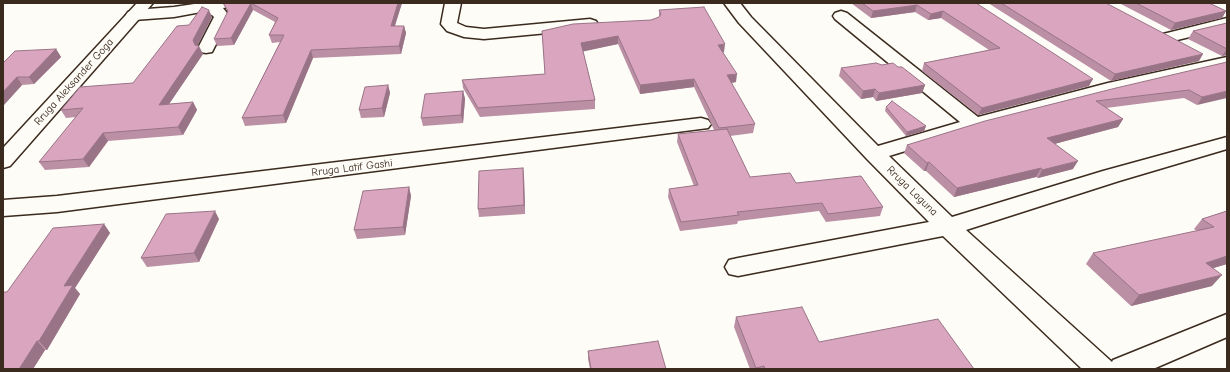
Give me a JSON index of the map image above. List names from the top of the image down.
{
  "streets": {
    "street": ["Rruga Aleksander Goga", "Rruga Latif Gashi", "Rruga Laguna"]
  }
}
